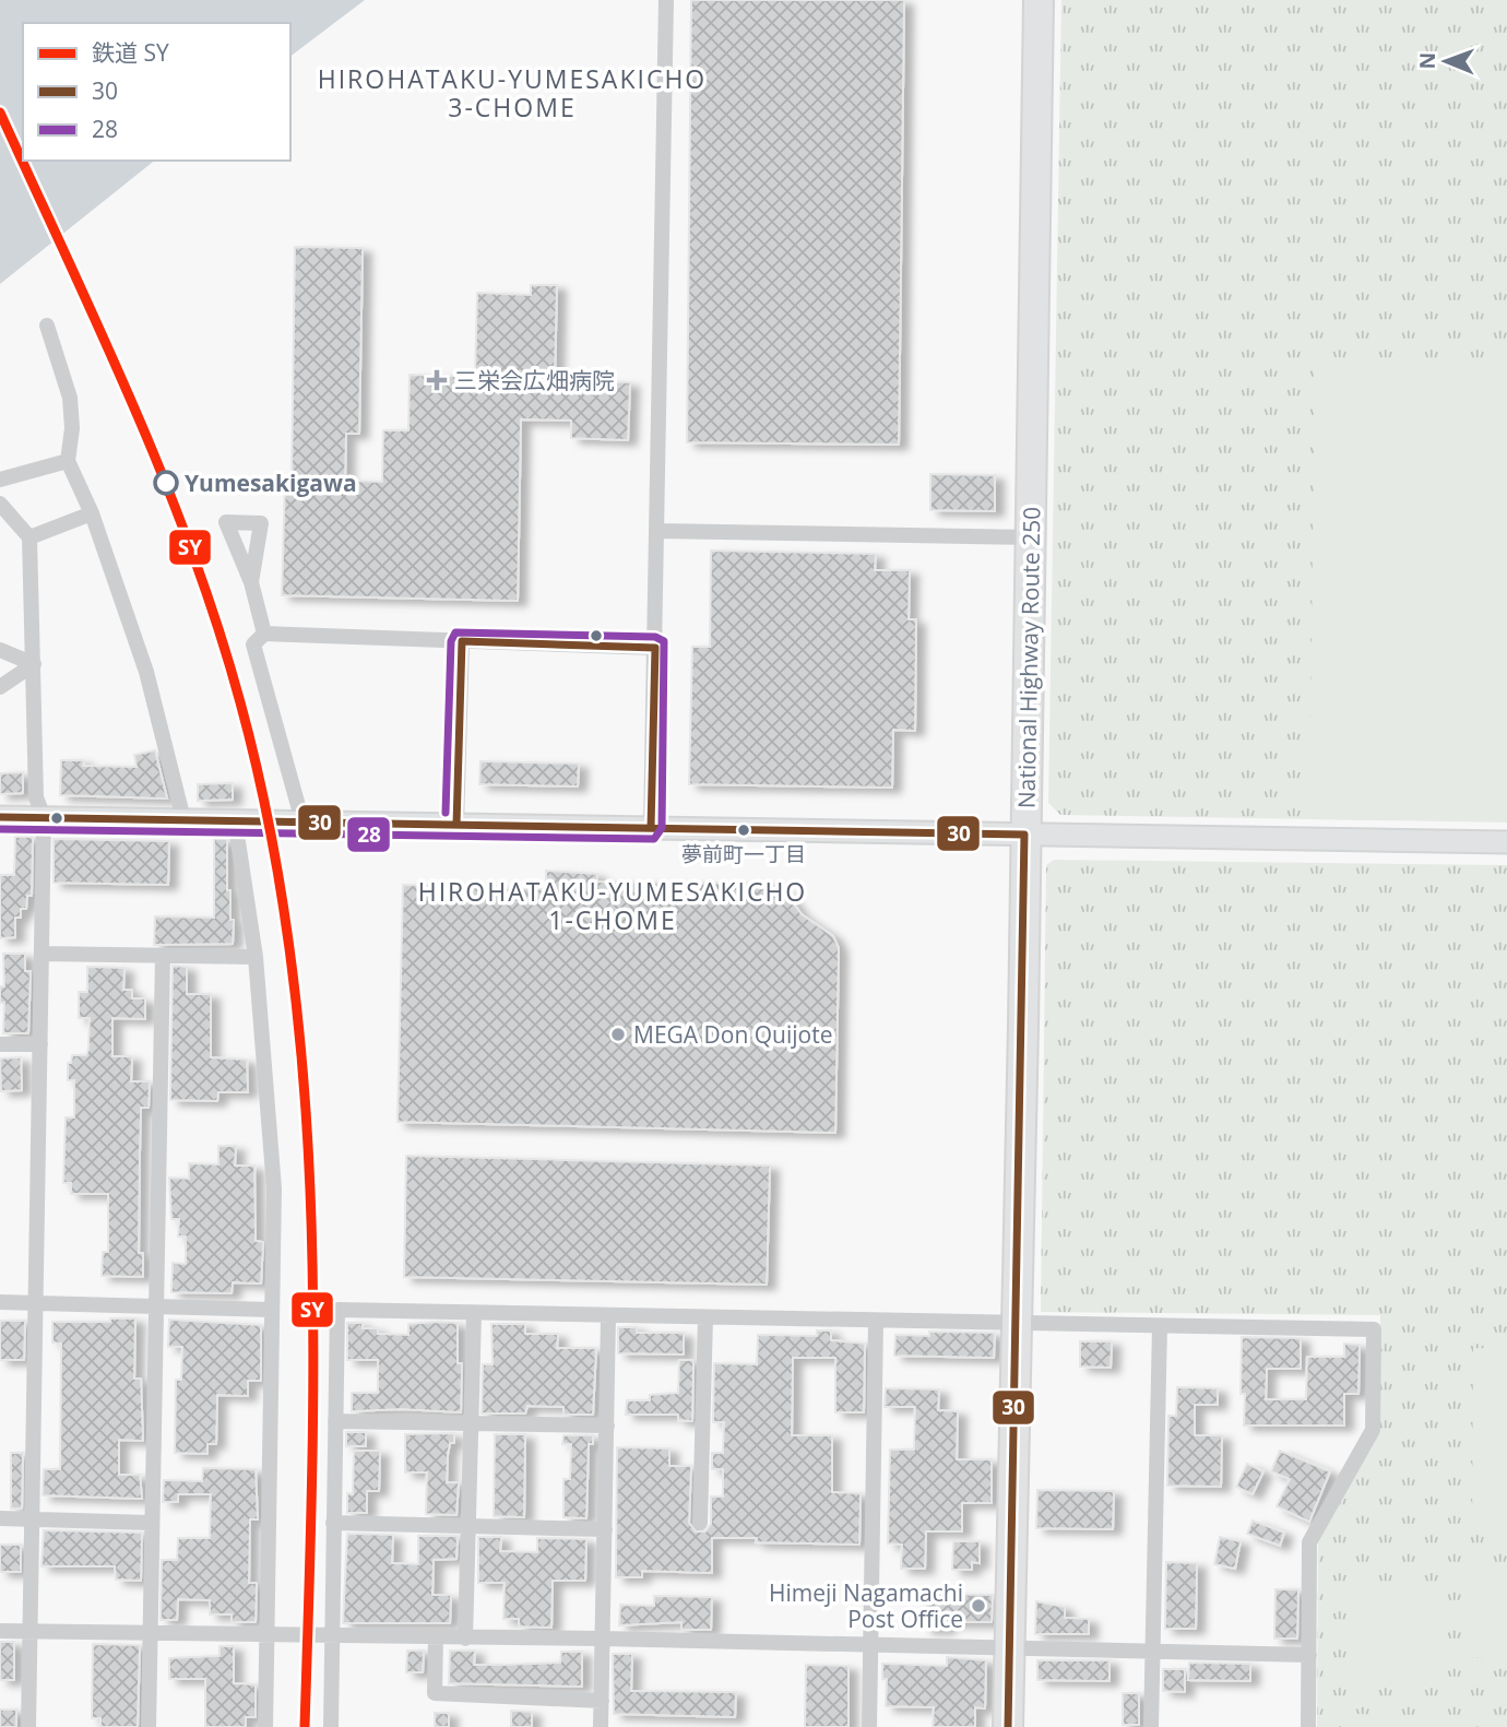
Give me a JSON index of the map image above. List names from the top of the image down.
{
  "streets": {
    "highway": ["National Highway Route 250"]
  },
  "districts": ["HIROHATAKU-YUMESAKICHO 3-CHOME", "HIROHATAKU-YUMESAKICHO 1-CHOME"],
  "places": {
    "health": ["三栄会広畑病院"],
    "other": [
      "Yumesakigawa",
      "夢前町一丁目",
      "MEGA Don Quijote",
      "Himeji Nagamachi Post Office"
    ]
  },
  "lines": ["rail line SY", "transit line 28", "transit line 30"],
  "legend": ["鉄道 SY", "30", "28"],
  "north": "left"
}
